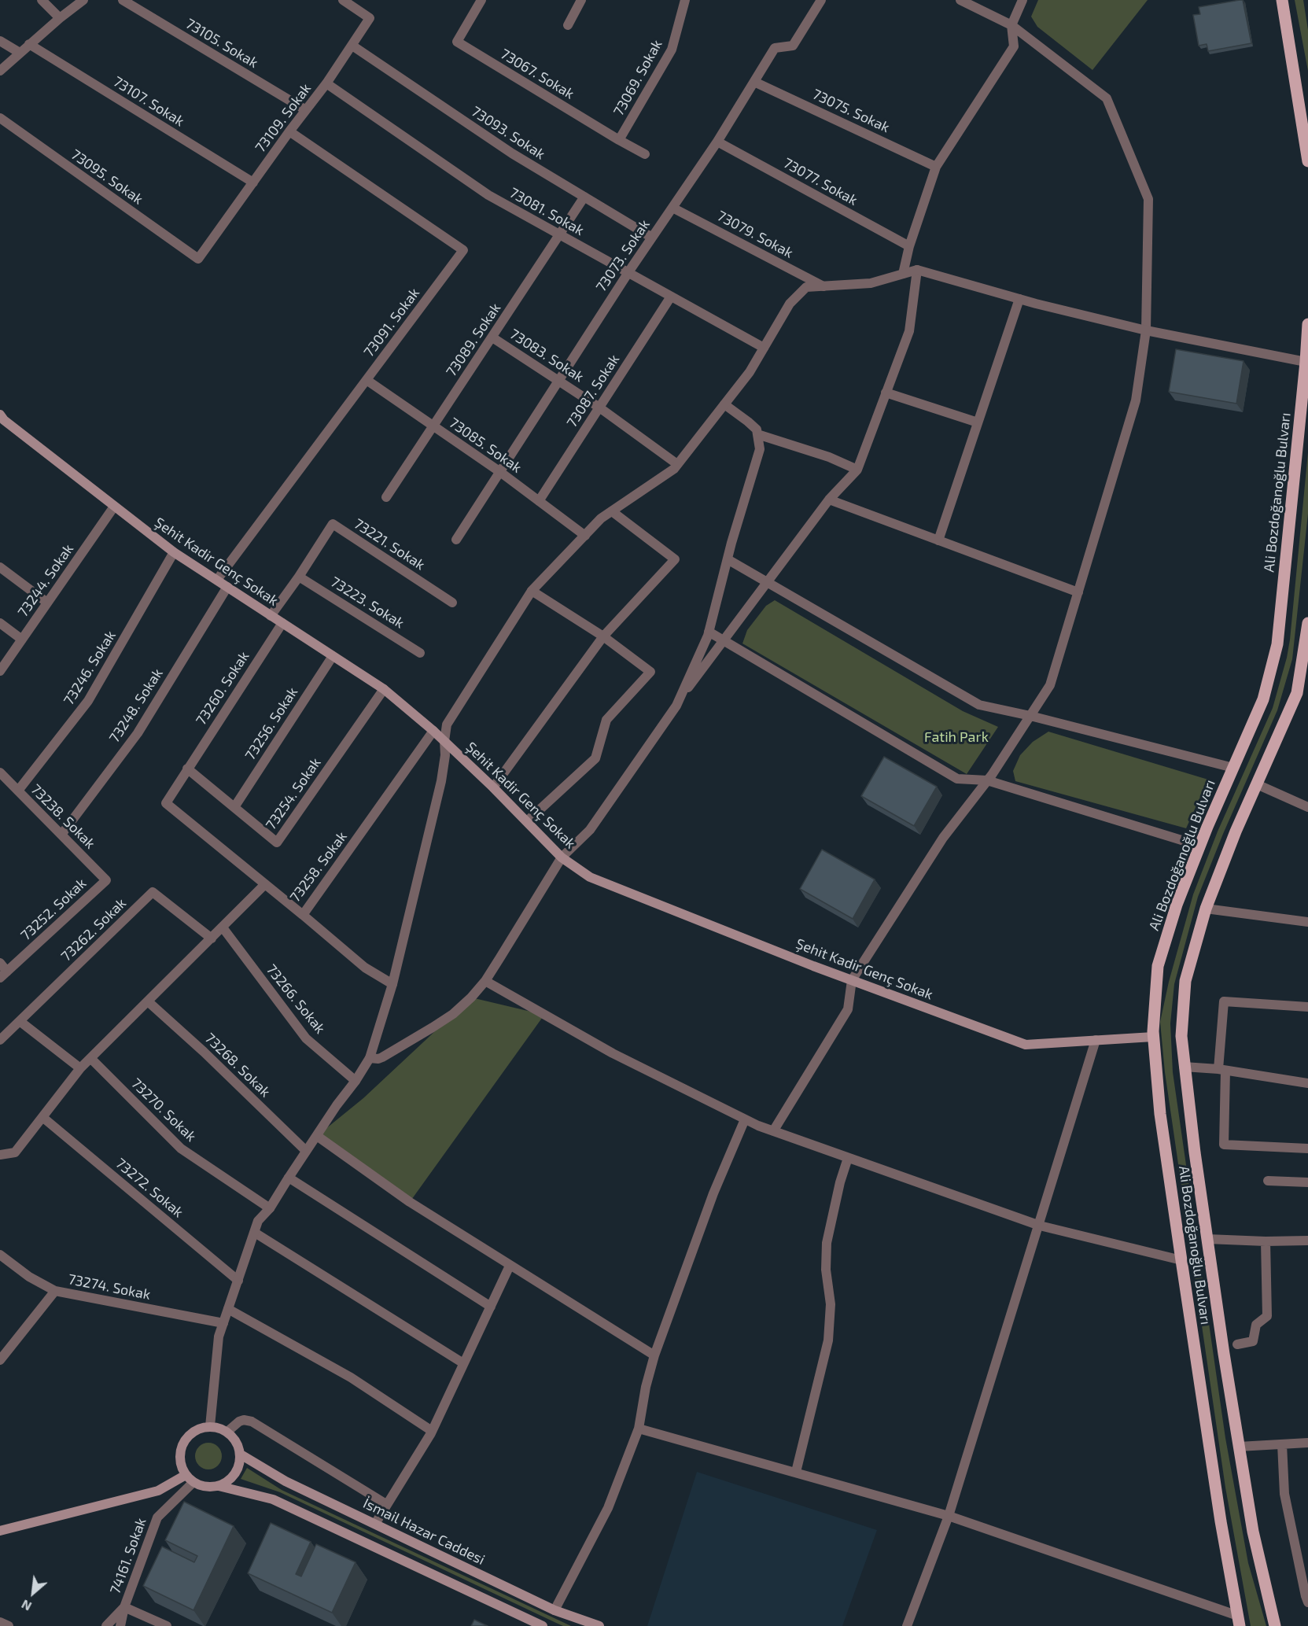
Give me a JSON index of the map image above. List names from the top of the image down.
{
  "streets": {
    "main road": ["Ali Bozdoğanoğlu Bulvarı", "Şehit Kadir Genç Sokak", "İsmail Hazar Caddesi"],
    "street": [
      "73105. Sokak",
      "73067. Sokak",
      "73069. Sokak",
      "73107. Sokak",
      "73075. Sokak",
      "73109. Sokak",
      "73093. Sokak",
      "73095. Sokak",
      "73077. Sokak",
      "73081. Sokak",
      "73079. Sokak",
      "73073. Sokak",
      "73091. Sokak",
      "73089. Sokak",
      "73083. Sokak",
      "73087. Sokak",
      "73085. Sokak",
      "73221. Sokak",
      "73244. Sokak",
      "73223. Sokak",
      "73246. Sokak",
      "73260. Sokak",
      "73248. Sokak",
      "73256. Sokak",
      "73254. Sokak",
      "73238. Sokak",
      "73258. Sokak",
      "73252. Sokak",
      "73262. Sokak",
      "73266. Sokak",
      "73268. Sokak",
      "73270. Sokak",
      "73272. Sokak",
      "73274. Sokak",
      "74161. Sokak"
    ]
  },
  "crossings": [
    ["73105. Sokak", "73109. Sokak"],
    ["73067. Sokak", "73069. Sokak"],
    ["73107. Sokak", "73109. Sokak"],
    ["73075. Sokak", "73073. Sokak"],
    ["73109. Sokak", "73093. Sokak"],
    ["73109. Sokak", "73095. Sokak"],
    ["73109. Sokak", "73081. Sokak"],
    ["73109. Sokak", "73091. Sokak"],
    ["73093. Sokak", "73073. Sokak"],
    ["73093. Sokak", "73089. Sokak"],
    ["73077. Sokak", "73073. Sokak"],
    ["73081. Sokak", "73073. Sokak"],
    ["73081. Sokak", "73089. Sokak"],
    ["73081. Sokak", "73087. Sokak"],
    ["73079. Sokak", "73073. Sokak"],
    ["73073. Sokak", "73083. Sokak"],
    ["73073. Sokak", "73085. Sokak"],
    ["73091. Sokak", "73085. Sokak"],
    ["73091. Sokak", "Şehit Kadir Genç Sokak"],
    ["73089. Sokak", "73083. Sokak"],
    ["73089. Sokak", "73085. Sokak"],
    ["73083. Sokak", "73087. Sokak"],
    ["73087. Sokak", "73085. Sokak"],
    ["Ali Bozdoğanoğlu Bulvarı", "Şehit Kadir Genç Sokak"],
    ["73221. Sokak", "Şehit Kadir Genç Sokak"],
    ["73221. Sokak", "73223. Sokak"],
    ["Şehit Kadir Genç Sokak", "73244. Sokak"],
    ["Şehit Kadir Genç Sokak", "73246. Sokak"],
    ["Şehit Kadir Genç Sokak", "73260. Sokak"],
    ["Şehit Kadir Genç Sokak", "73248. Sokak"],
    ["Şehit Kadir Genç Sokak", "73256. Sokak"],
    ["Şehit Kadir Genç Sokak", "73254. Sokak"],
    ["Şehit Kadir Genç Sokak", "73258. Sokak"],
    ["73246. Sokak", "73238. Sokak"],
    ["73260. Sokak", "73254. Sokak"],
    ["73260. Sokak", "73258. Sokak"],
    ["73248. Sokak", "73238. Sokak"],
    ["73256. Sokak", "73254. Sokak"],
    ["73254. Sokak", "73258. Sokak"],
    ["73238. Sokak", "73252. Sokak"],
    ["İsmail Hazar Caddesi", "74161. Sokak"]
  ],
  "parks": ["Fatih Park"],
  "north": "bottom left"
}
